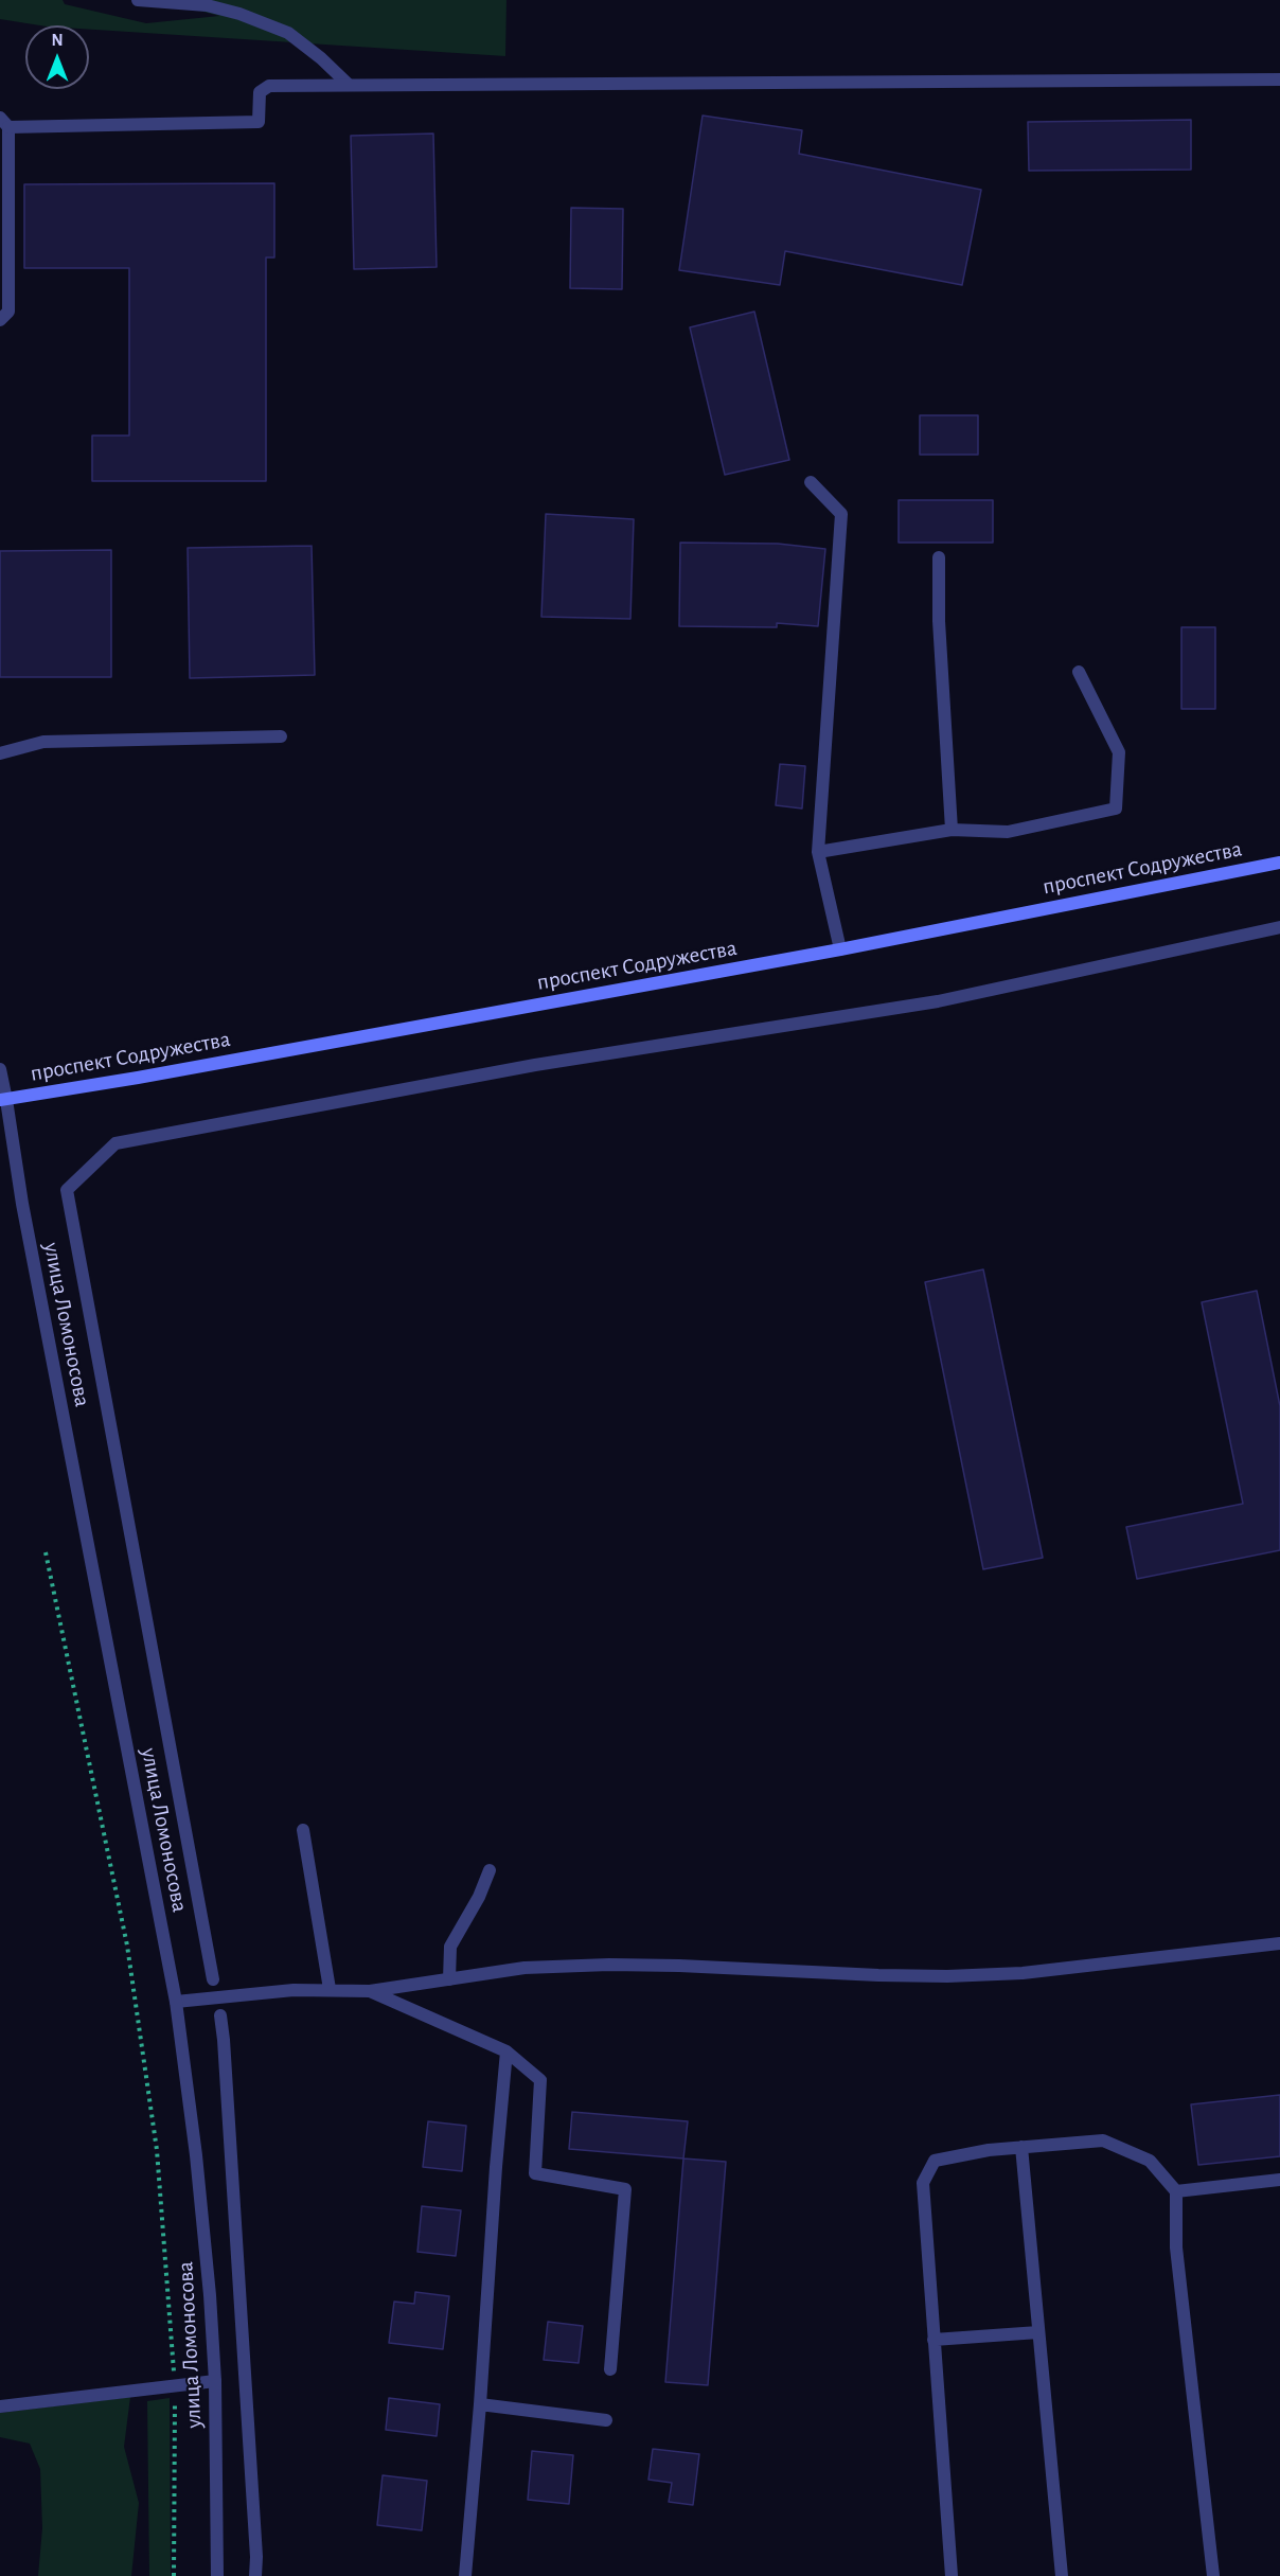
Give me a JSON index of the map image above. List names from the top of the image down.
{
  "streets": {
    "main road": ["проспект Содружества"],
    "street": ["улица Ломоносова"]
  },
  "crossings": [
    ["проспект Содружества", "улица Ломоносова"]
  ],
  "north": "top"
}
